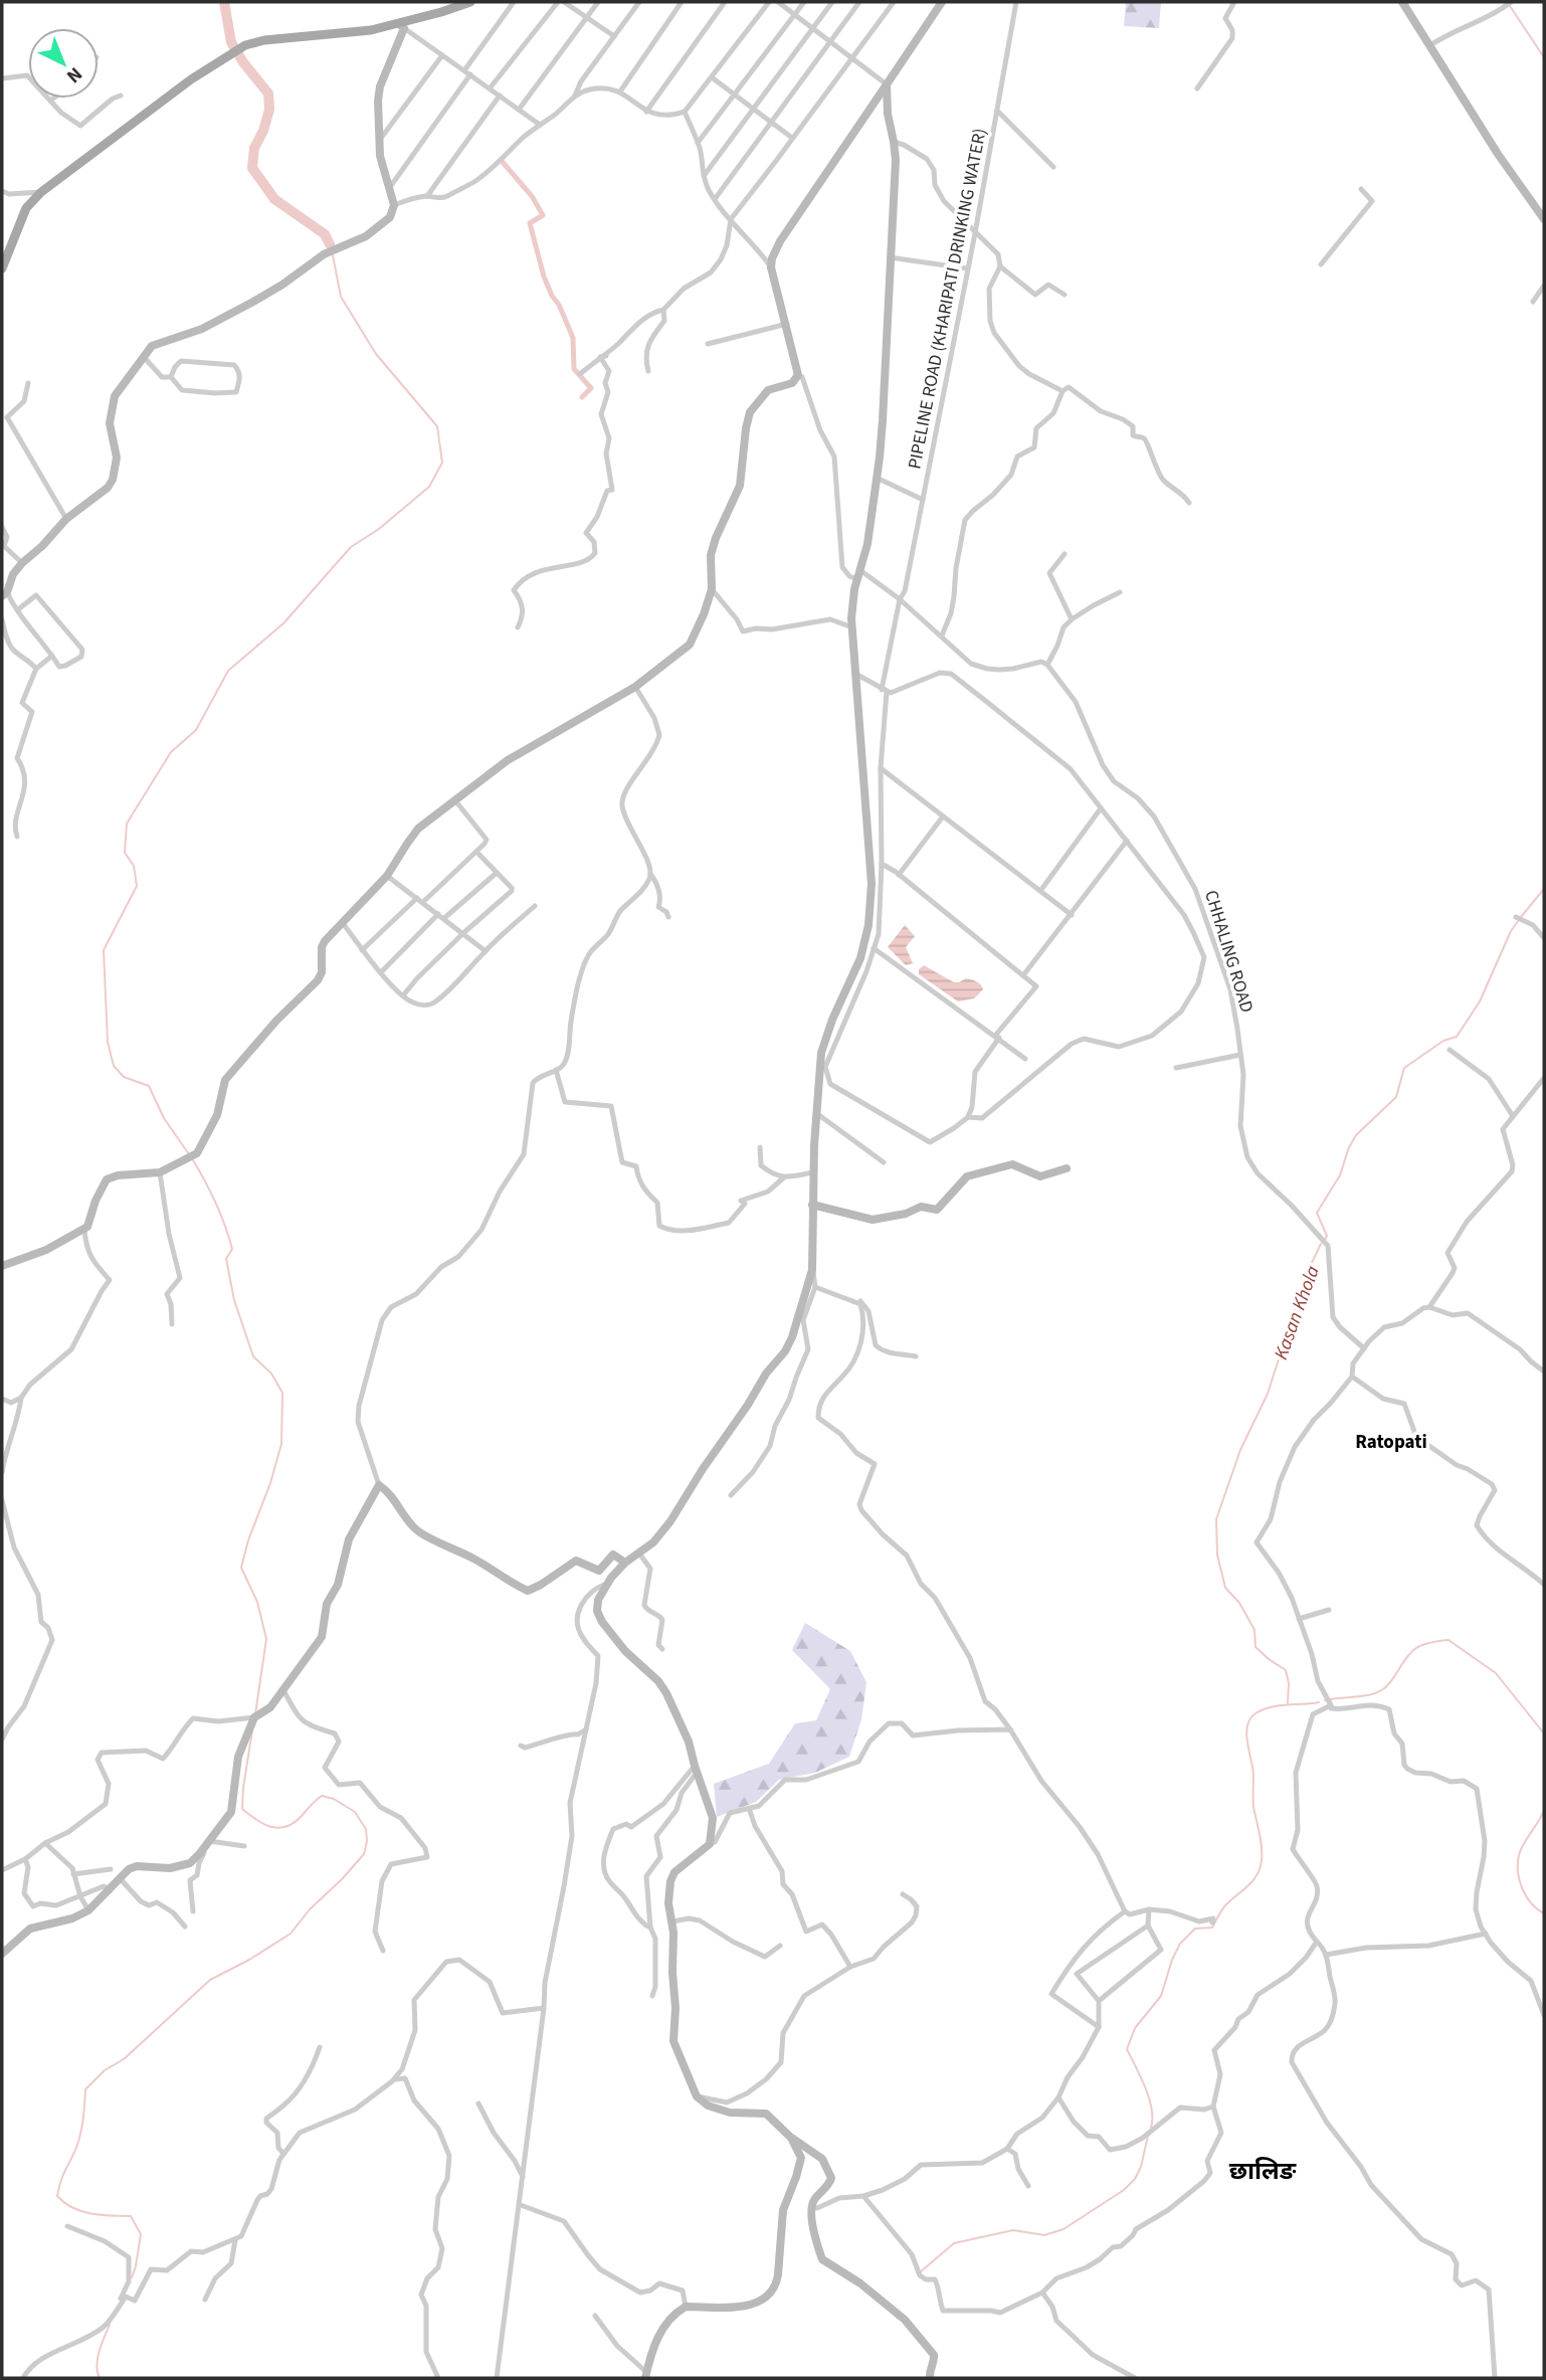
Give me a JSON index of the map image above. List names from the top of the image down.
{
  "streets": {
    "street": ["PIPELINE ROAD (KHARIPATI DRINKING WATER)", "CHHALING ROAD"]
  },
  "districts": ["Ratopati", "छालिङ"],
  "water": ["Kasan Khola"],
  "north": "bottom right"
}
